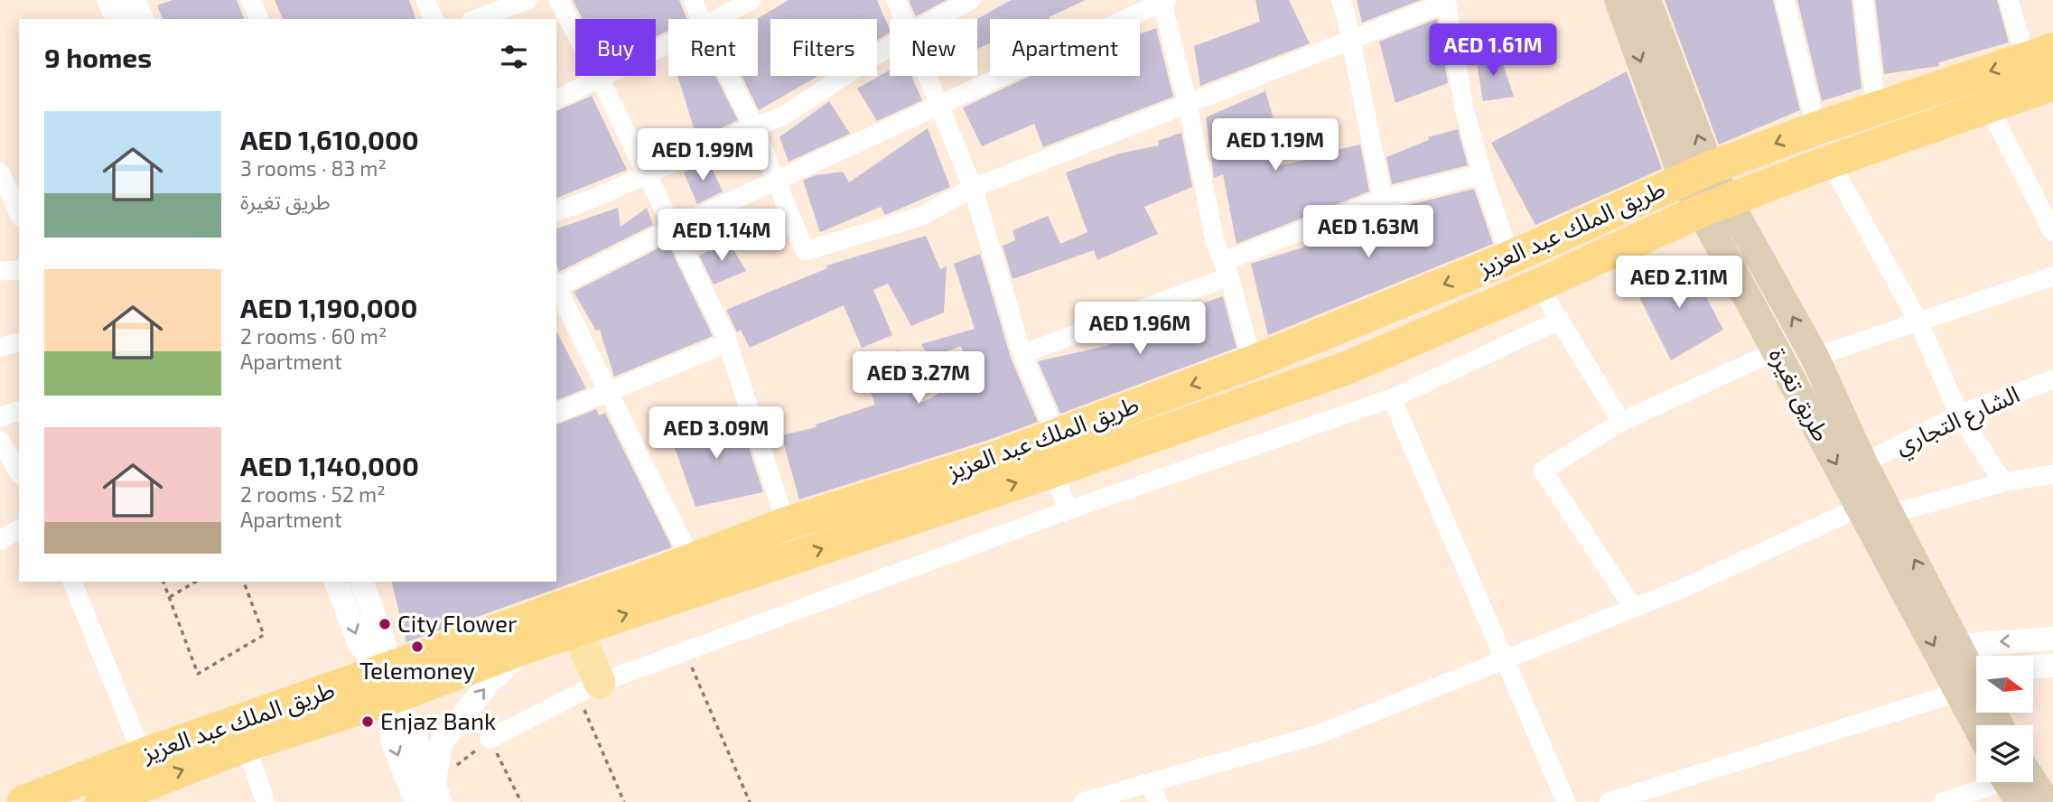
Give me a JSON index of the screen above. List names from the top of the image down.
{
  "streets": {
    "highway": ["طريق الملك عبد العزيز"],
    "main road": ["طريق تغيرة"],
    "street": ["الشارع التجاري"]
  },
  "crossings": [
    ["طريق الملك عبد العزيز", "طريق تغيرة"],
    ["طريق تغيرة", "الشارع التجاري"]
  ],
  "places": ["City Flower", "Telemoney", "Enjaz Bank"],
  "north": "right",
  "page": {
    "chip": [
      "Buy",
      "Rent",
      "Filters",
      "New",
      "Apartment"
    ],
    "heading": "9 homes",
    "price": [
      "AED 1.61M",
      "AED 1.19M",
      "AED 1.99M",
      "AED 1.63M",
      "AED 1.14M",
      "AED 2.11M",
      "AED 1.96M",
      "AED 3.27M",
      "AED 3.09M"
    ],
    "list": [
      {
        "name": "AED 1,610,000",
        "note": "3 rooms · 83 m² · طريق تغيرة"
      },
      {
        "name": "AED 1,190,000",
        "note": "2 rooms · 60 m² · Apartment"
      },
      {
        "name": "AED 1,140,000",
        "note": "2 rooms · 52 m² · Apartment"
      }
    ]
  }
}
